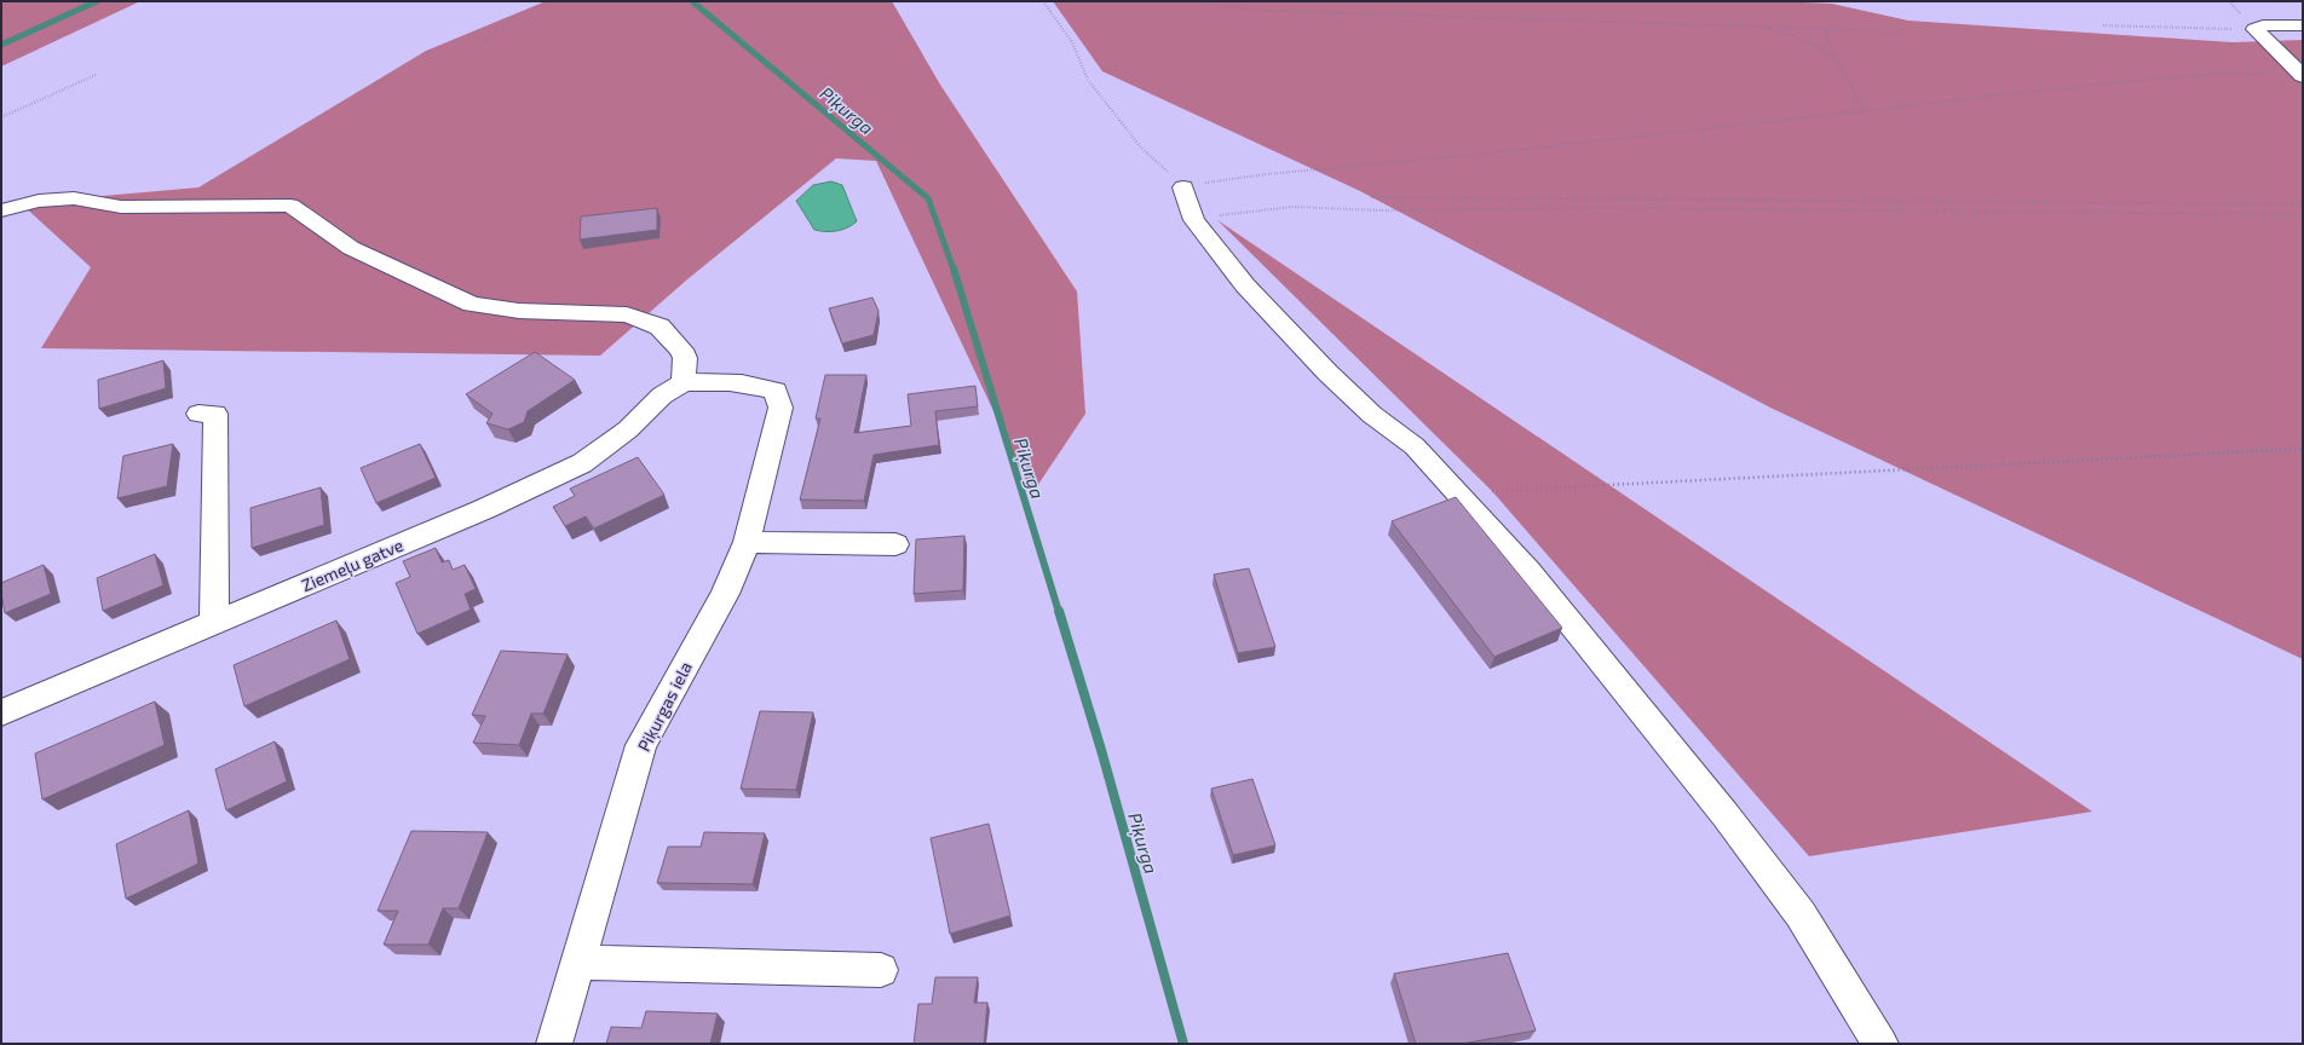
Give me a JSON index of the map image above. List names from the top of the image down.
{
  "streets": {
    "street": ["Ziemeļu gatve", "Piķurgas iela"]
  },
  "crossings": [
    ["Ziemeļu gatve", "Piķurgas iela"]
  ],
  "water": ["Piķurga"]
}
